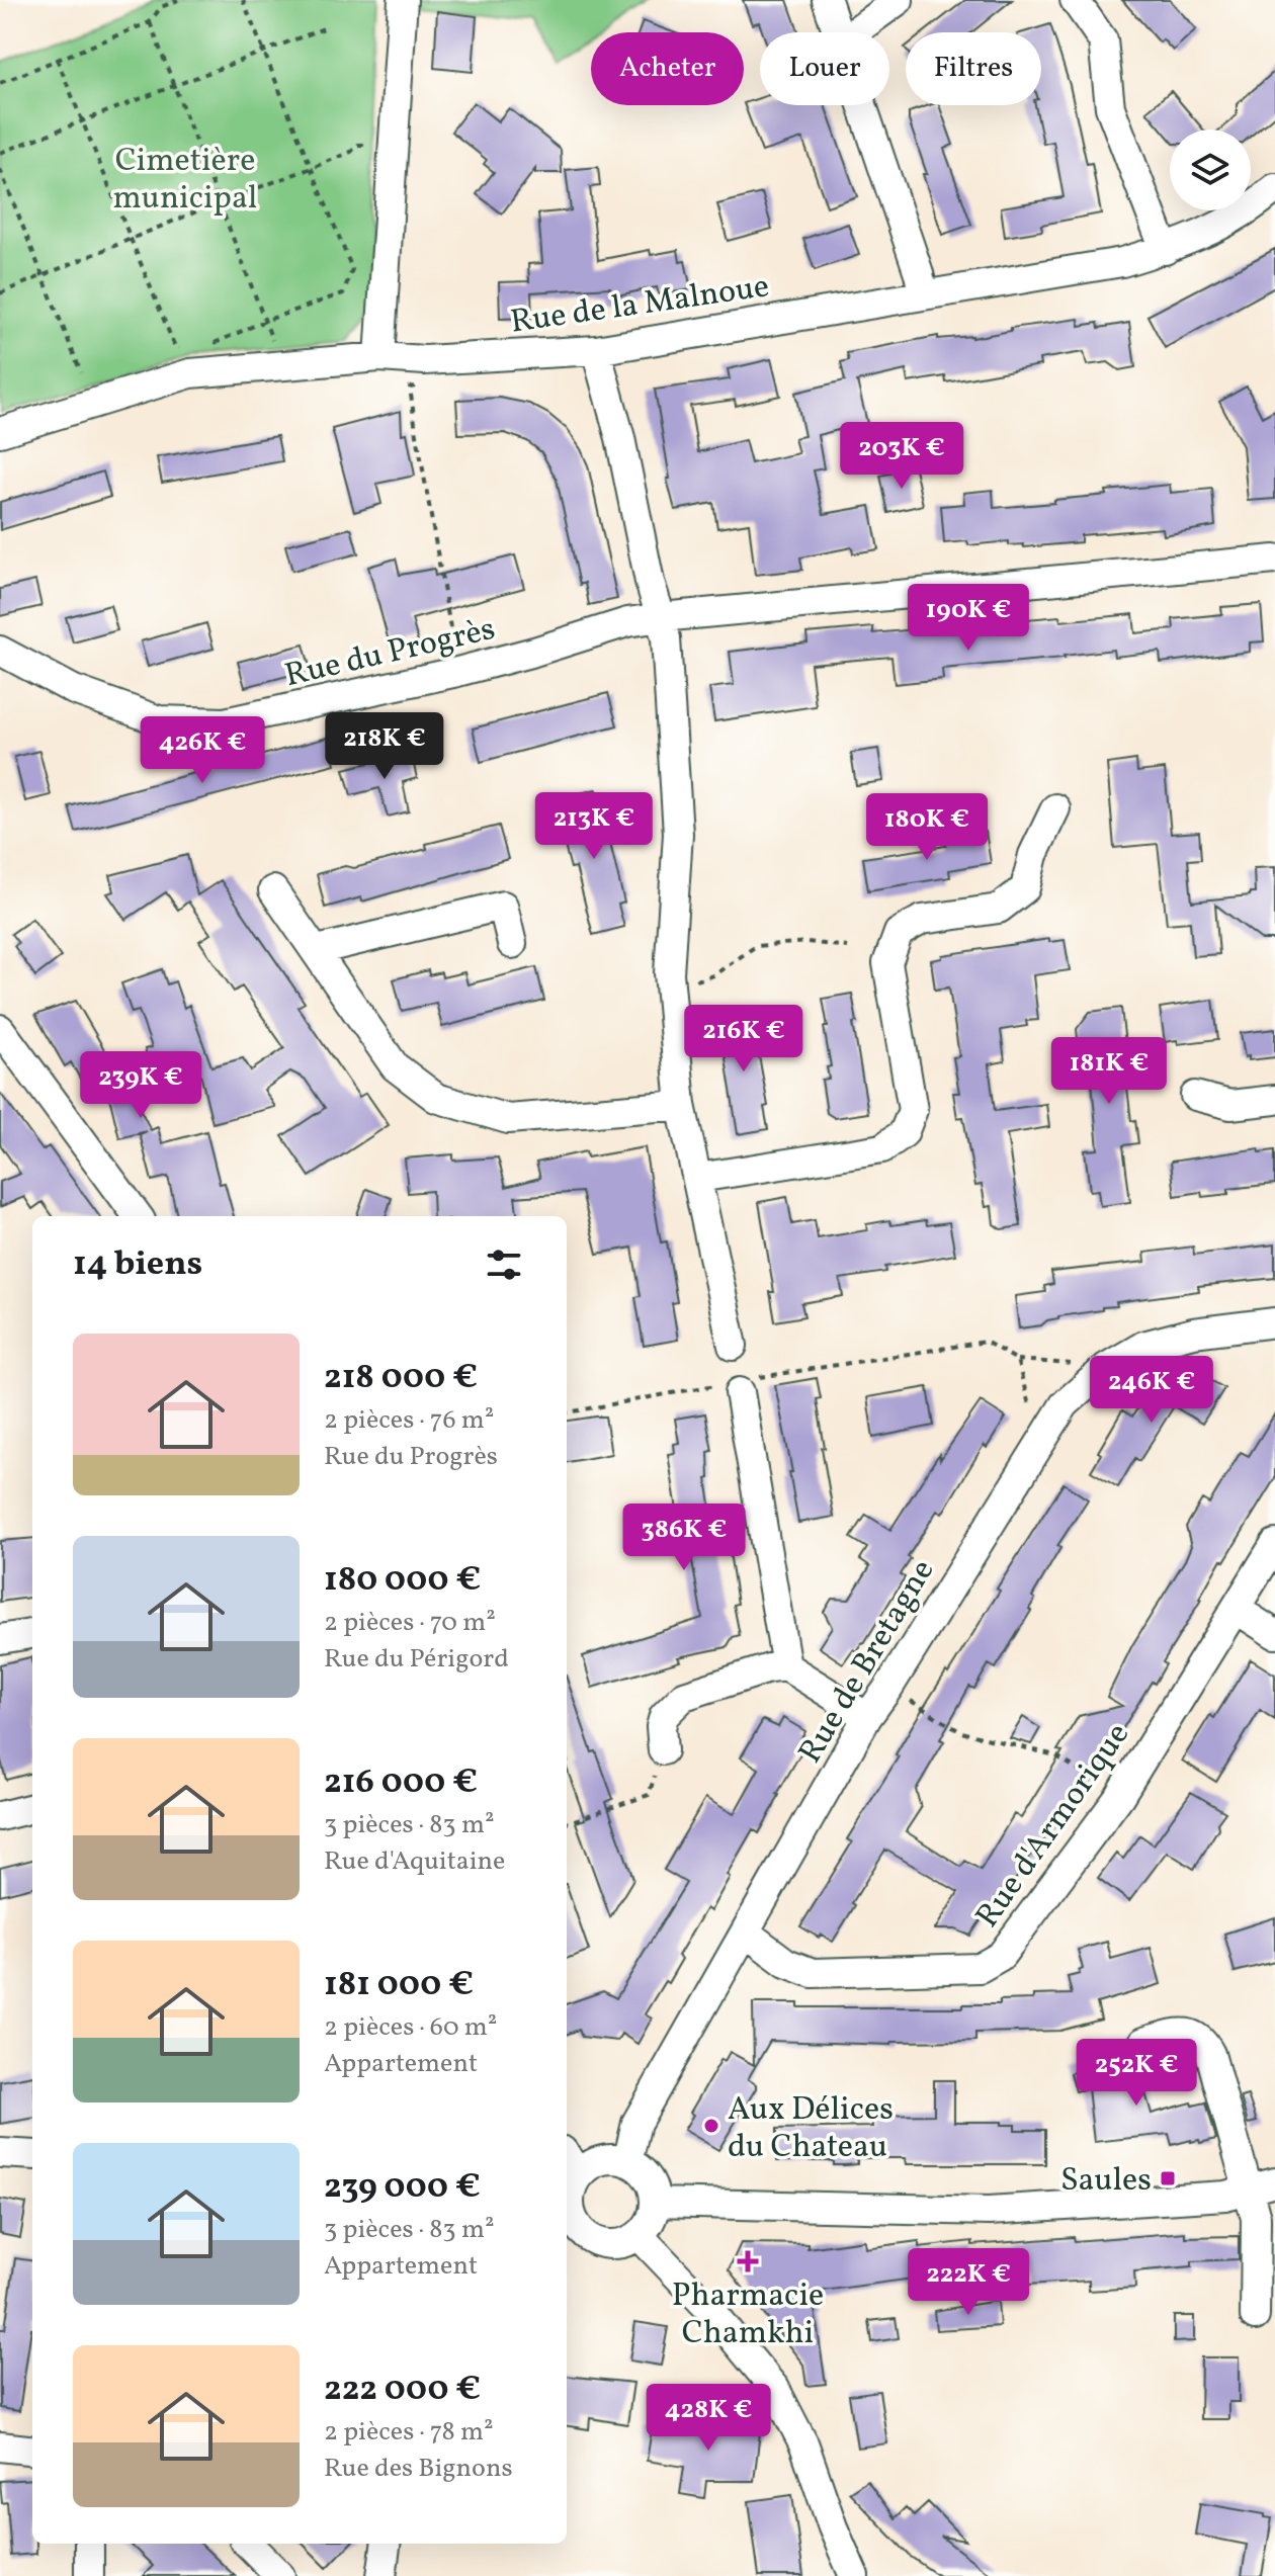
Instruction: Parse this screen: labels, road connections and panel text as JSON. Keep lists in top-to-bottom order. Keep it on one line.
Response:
{"streets":{"street":["Rue de la Malnoue","Rue du Progrès","Rue de Bretagne","Rue d'Armorique"]},"crossings":[["Rue de Bretagne","Rue d'Armorique"]],"parks":["Cimetière municipal"],"places":{"other":["Aux Délices du Chateau"],"transit":["Saules"],"health":["Pharmacie Chamkhi"]},"page":{"chip":["Acheter","Louer","Filtres"],"price":["203K €","190K €","218K €","426K €","213K €","180K €","216K €","181K €","239K €","246K €","386K €","252K €","222K €","428K €"],"heading":"14 biens","list":[{"name":"218 000 €","note":"2 pièces · 76 m² · Rue du Progrès"},{"name":"180 000 €","note":"2 pièces · 70 m² · Rue du Périgord"},{"name":"216 000 €","note":"3 pièces · 83 m² · Rue d'Aquitaine"},{"name":"181 000 €","note":"2 pièces · 60 m² · Appartement"},{"name":"239 000 €","note":"3 pièces · 83 m² · Appartement"},{"name":"222 000 €","note":"2 pièces · 78 m² · Rue des Bignons"}]}}
